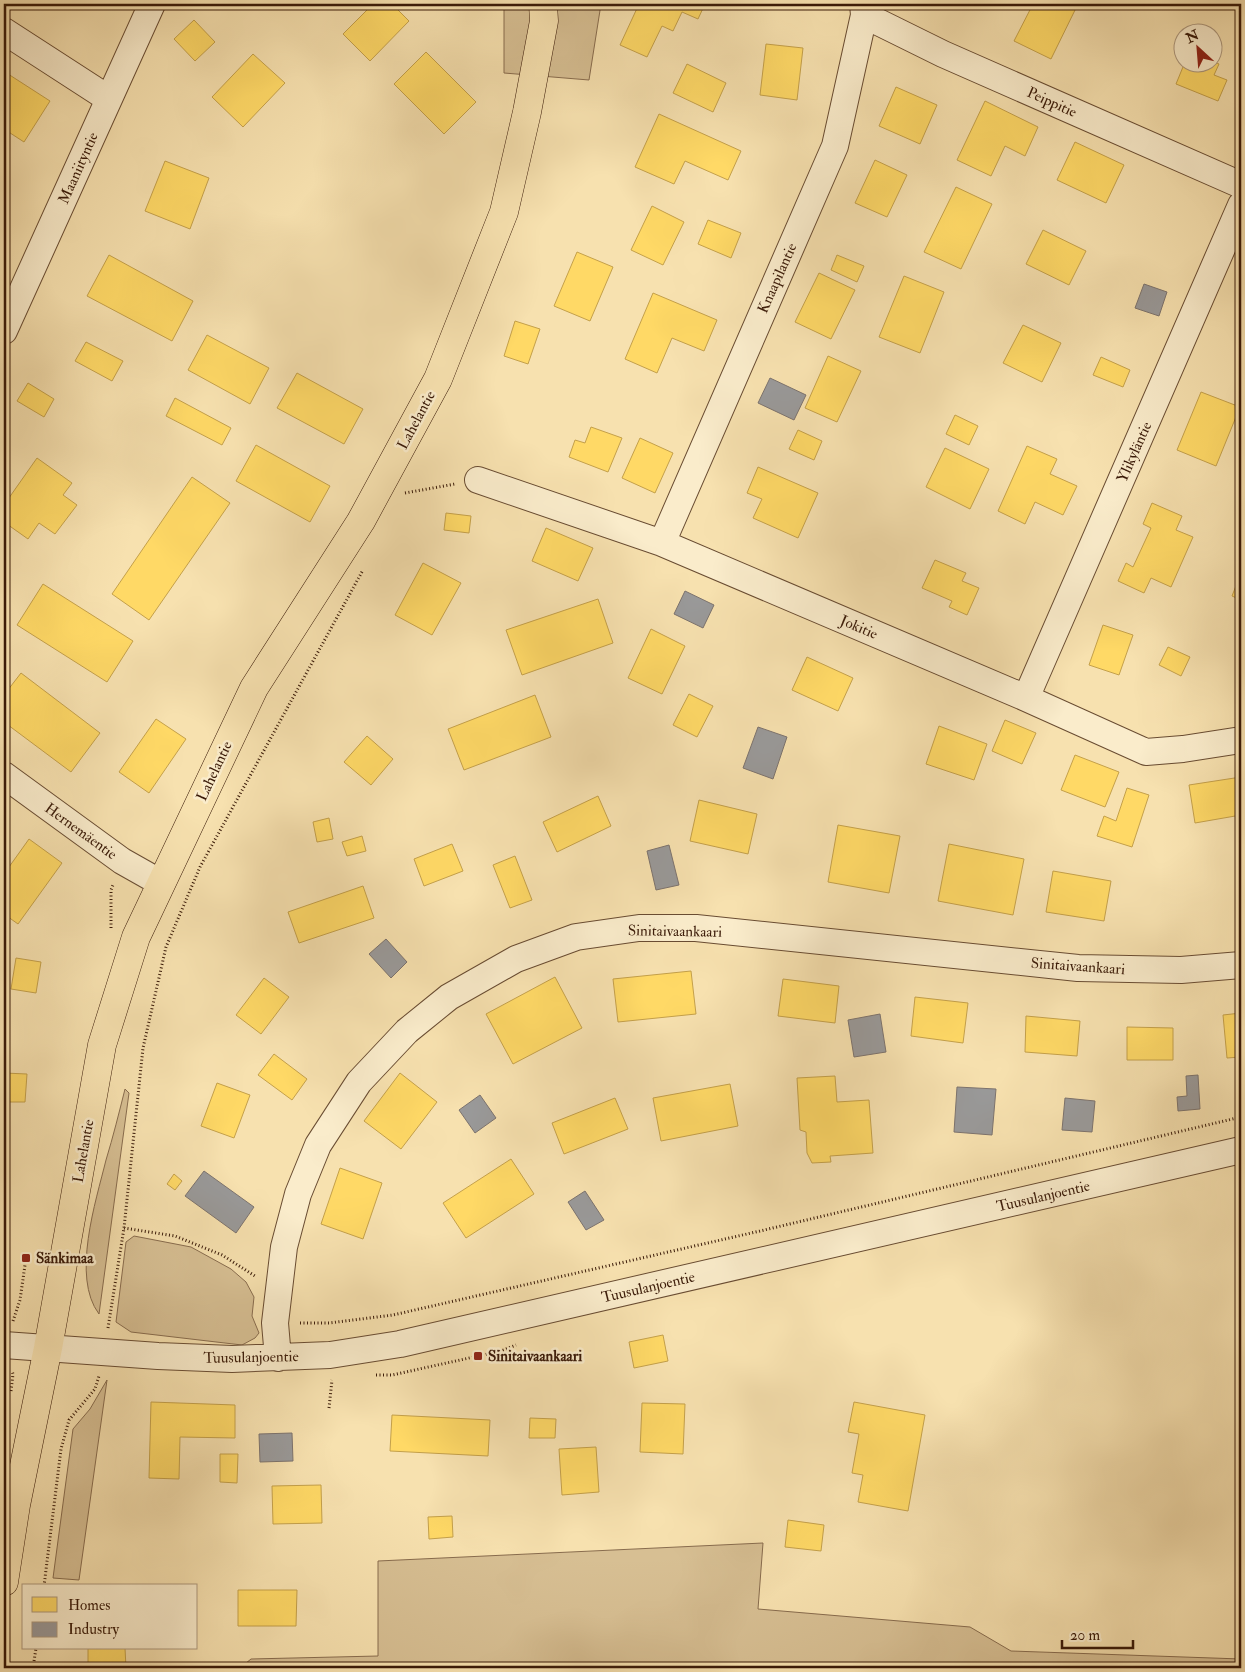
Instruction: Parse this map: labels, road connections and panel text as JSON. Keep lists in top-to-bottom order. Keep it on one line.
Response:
{"streets":{"main road":["Lahelantie"],"street":["Peippitie","Maaniityntie","Knaapilantie","Ylikyläntie","Jokitie","Hernemäentie","Sinitaivaankaari","Tuusulanjoentie"]},"crossings":[["Peippitie","Knaapilantie"],["Knaapilantie","Jokitie"],["Lahelantie","Hernemäentie"],["Lahelantie","Tuusulanjoentie"],["Ylikyläntie","Jokitie"],["Sinitaivaankaari","Tuusulanjoentie"]],"places":{"transit":["Sänkimaa","Sinitaivaankaari"]},"legend":["Homes","Industry"],"scale_bar":"20 m","north":"top left"}
